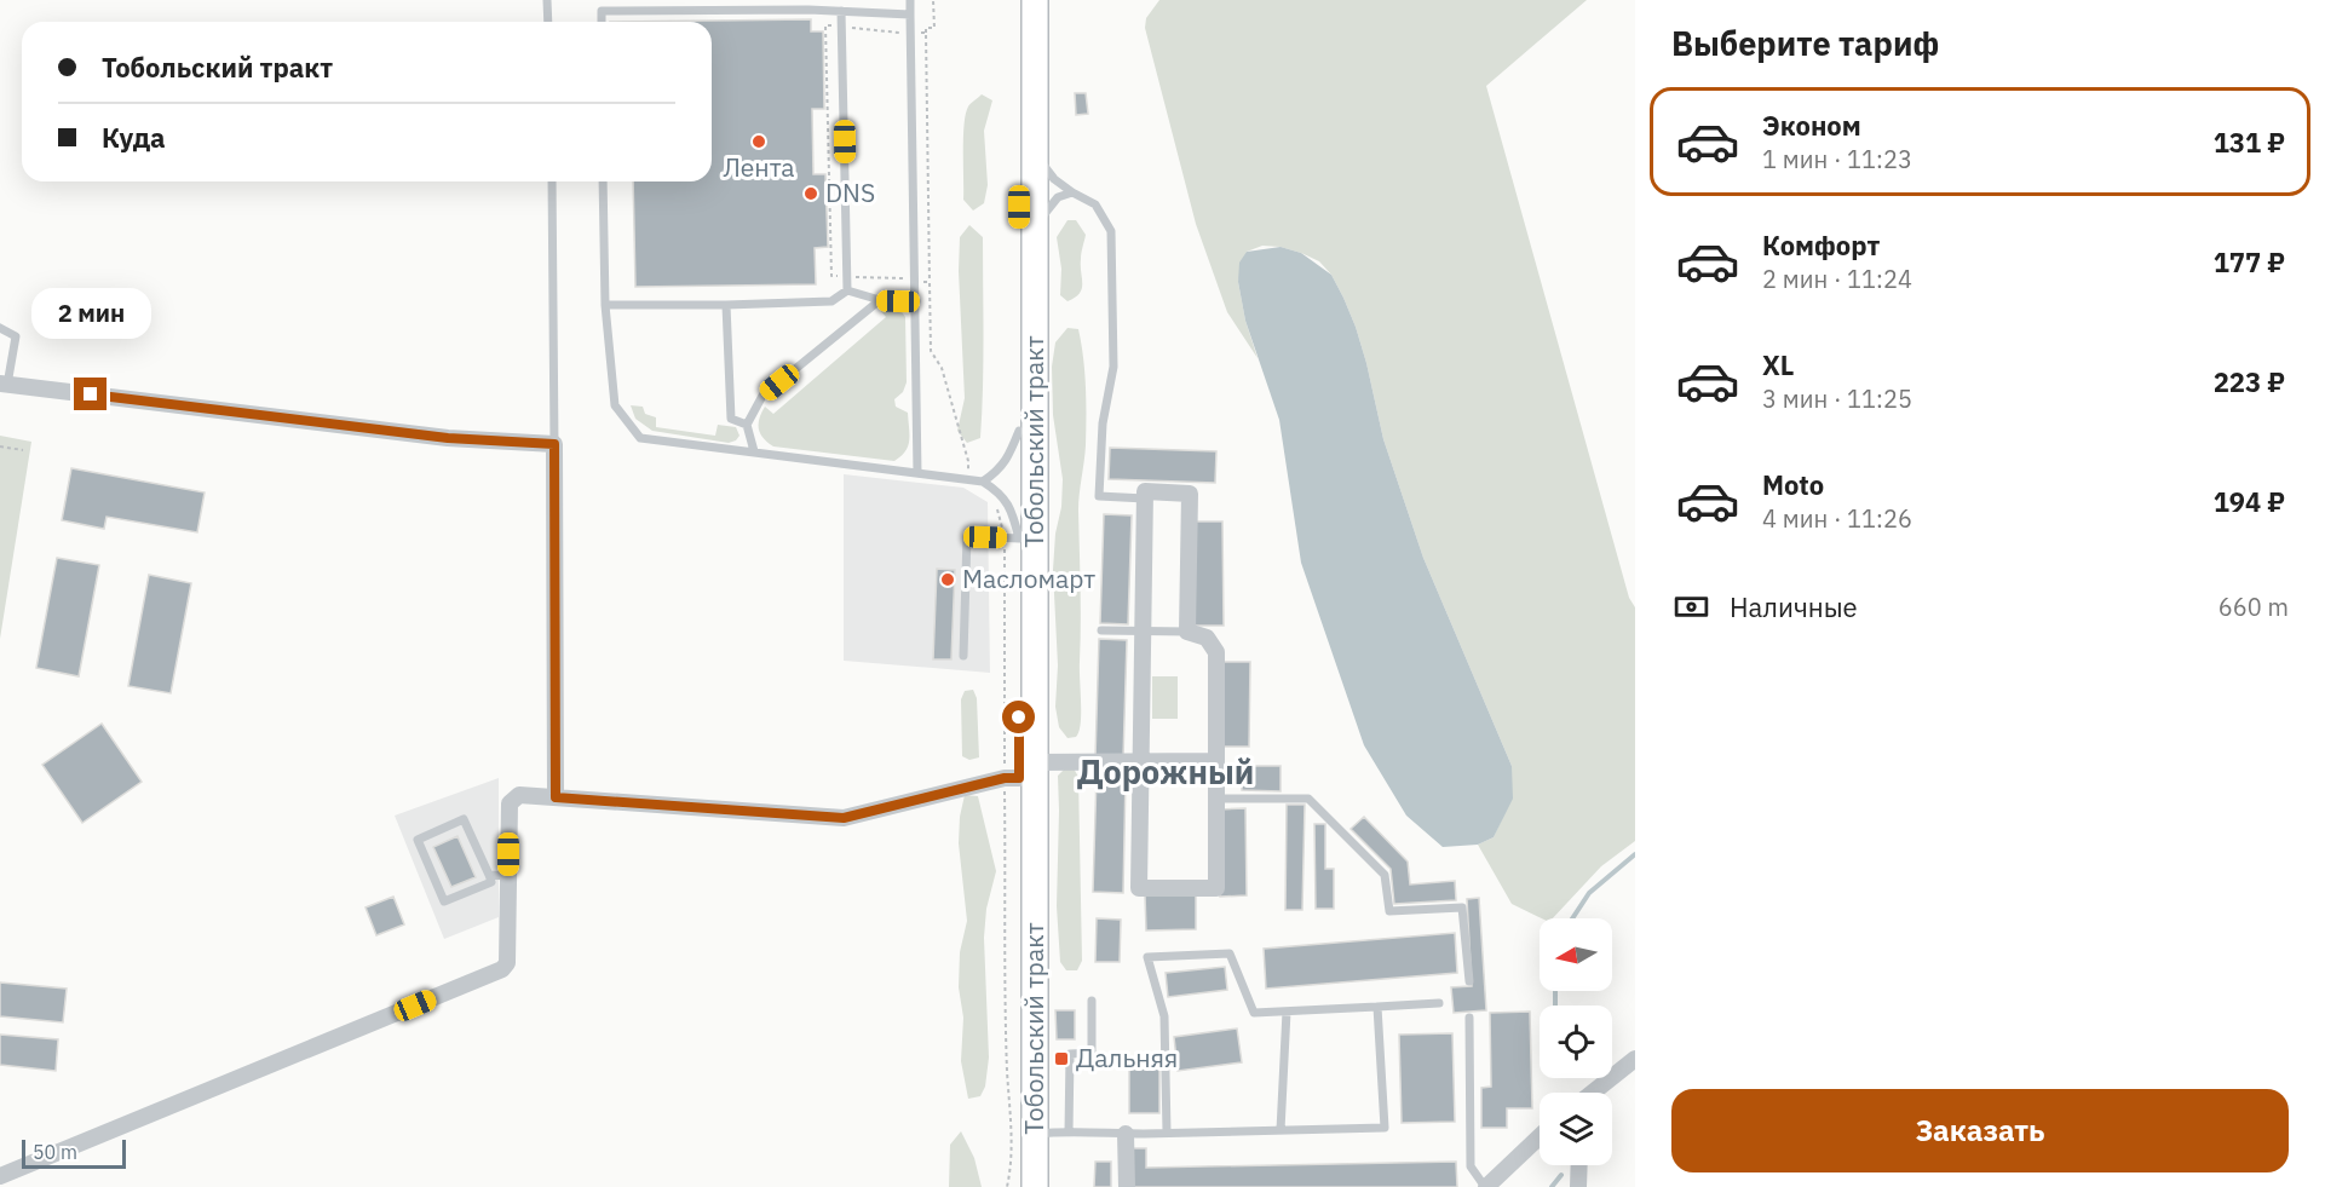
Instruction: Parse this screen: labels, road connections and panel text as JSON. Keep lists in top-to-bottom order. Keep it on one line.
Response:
{"streets":{"main road":["Тобольский тракт"]},"districts":["Дорожный"],"places":{"other":["Лента","DNS","Масломарт"],"transit":["Дальняя"]},"scale_bar":"50 m","north":"left","page":{"heading":"Выберите тариф","banner":["Тобольский тракт","Куда"],"list":[{"name":"Эконом","note":"1 мин · 11:23","value":"131 ₽"},{"name":"Комфорт","note":"2 мин · 11:24","value":"177 ₽"},{"name":"XL","note":"3 мин · 11:25","value":"223 ₽"},{"name":"Moto","note":"4 мин · 11:26","value":"194 ₽"}],"bubble":"2 мин","pay":["Наличные","660 m"],"buttons":"Заказать","scale":"50 m"}}
